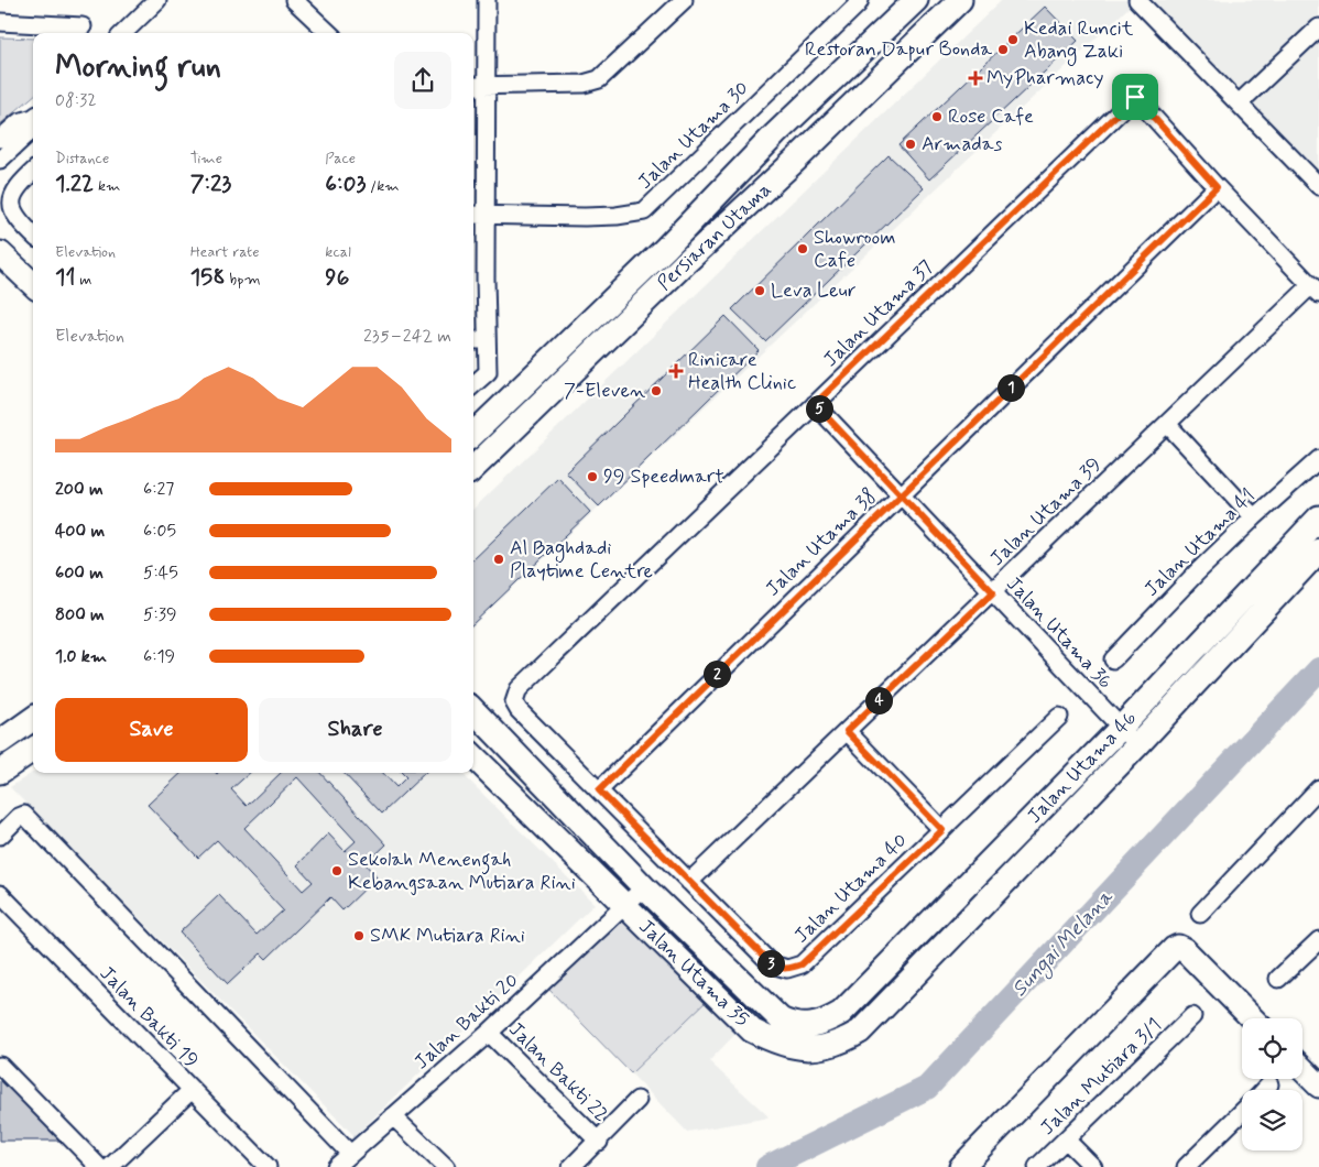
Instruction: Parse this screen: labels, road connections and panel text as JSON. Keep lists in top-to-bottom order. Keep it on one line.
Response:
{"streets":{"street":["Jalan Utama 30","Persiaran Utama","Jalan Utama 37","Jalan Utama 39","Jalan Utama 38","Jalan Utama 41","Jalan Utama 36","Jalan Utama 46","Jalan Utama 40","Jalan Utama 35","Jalan Bakti 19","Jalan Bakti 20","Jalan Bakti 22","Jalan Mutiara 3/1"]},"crossings":[["Jalan Utama 37","Jalan Utama 38"],["Jalan Utama 37","Jalan Utama 36"],["Jalan Utama 39","Jalan Utama 36"],["Jalan Utama 39","Jalan Utama 40"],["Jalan Utama 38","Jalan Utama 36"],["Jalan Utama 36","Jalan Utama 46"],["Jalan Utama 46","Jalan Utama 35"],["Jalan Utama 35","Jalan Bakti 20"],["Jalan Bakti 20","Jalan Bakti 22"]],"water":["Sungai Melana"],"places":{"other":["Kedai Runcit Abang Zaki","Restoran Dapur Bonda","Rose Cafe","Armadas","Showroom Cafe","Leva Leur","7-Eleven","99 Speedmart","Al Baghdadi Playtime Centre","Sekolah Menengah Kebangsaan Mutiara Rini","SMK Mutiara Rini"],"health":["MyPharmacy","Rinicare Health Clinic"]},"page":{"heading":["Morning run","08:32"],"stats":[["Distance","1.22 km"],["Time","7:23"],["Pace","6:03 /km"],["Elevation","11 m"],["Heart rate","158 bpm"],["kcal","96"]],"chart":["Elevation","235–242 m"],"pins":["1","5","2","4","3"],"list":[{"name":"200 m","note":"6:27"},{"name":"400 m","note":"6:05"},{"name":"600 m","note":"5:45"},{"name":"800 m","note":"5:39"},{"name":"1.0 km","note":"6:19"}],"buttons":["Save","Share"]}}
